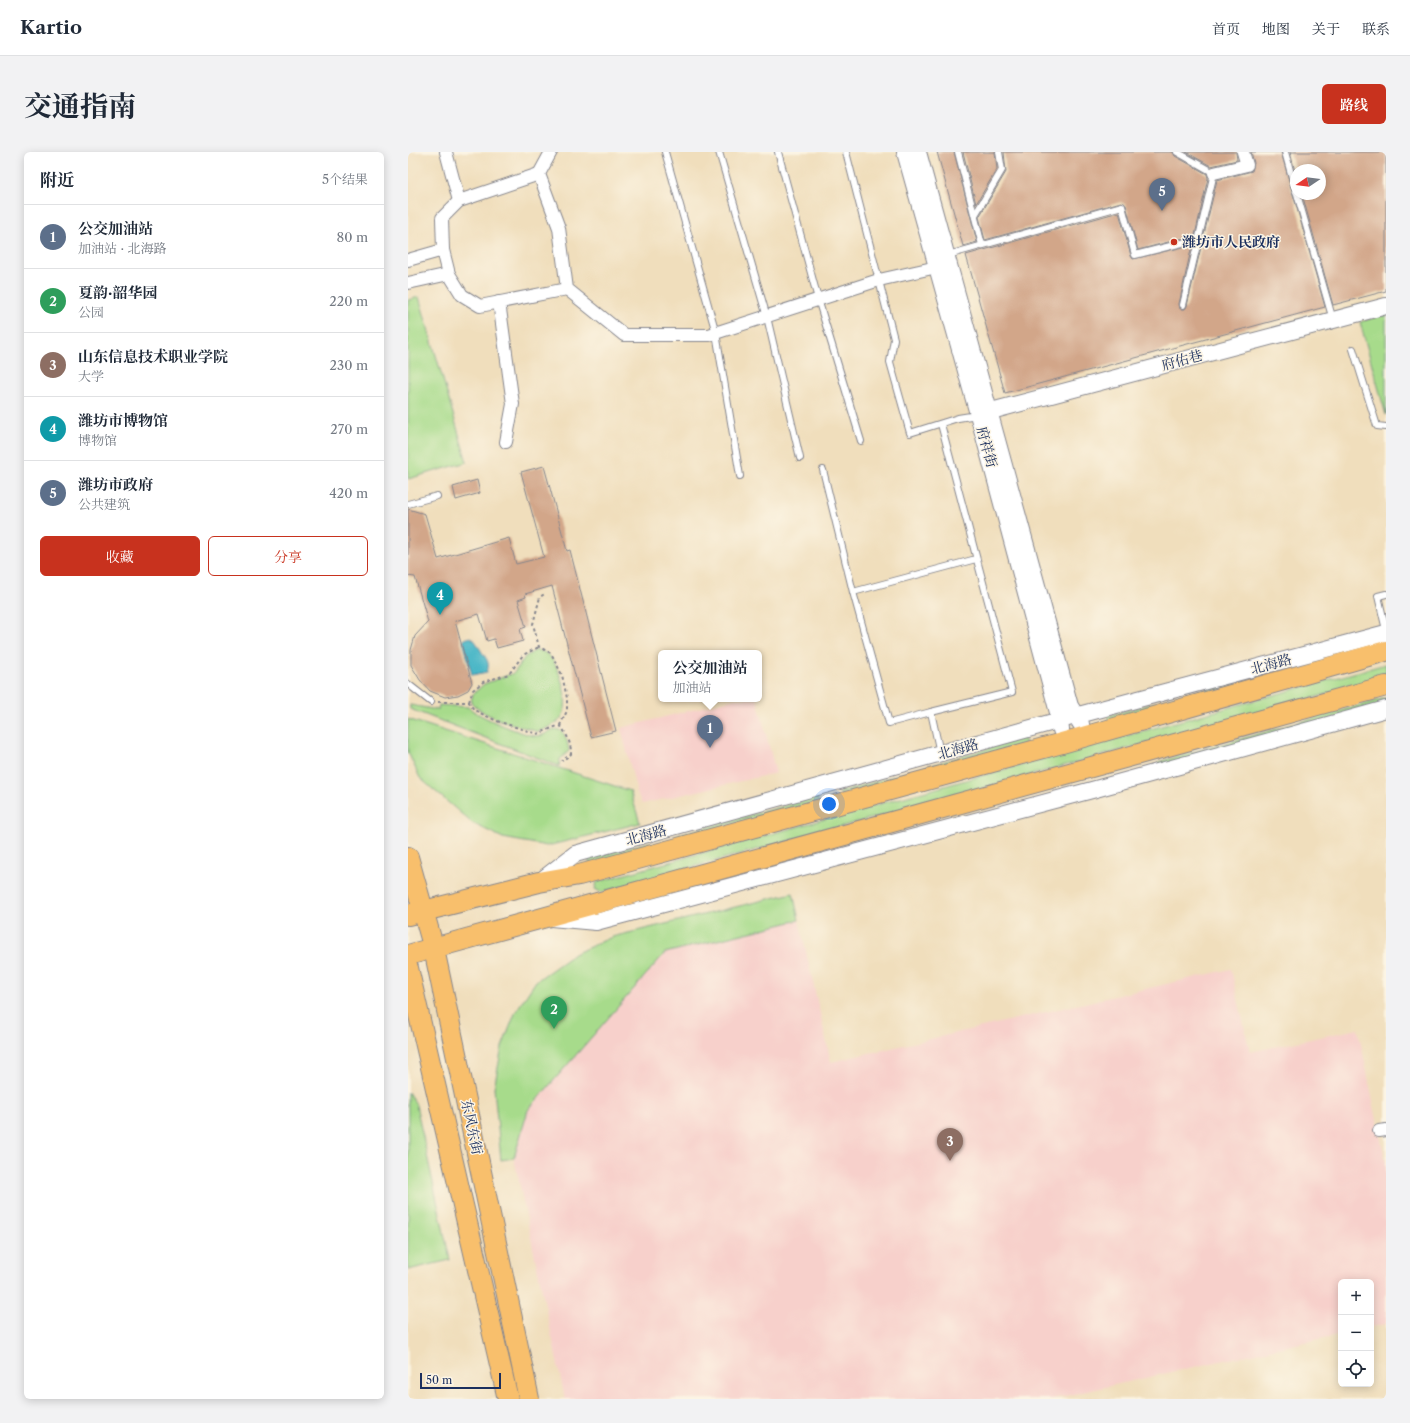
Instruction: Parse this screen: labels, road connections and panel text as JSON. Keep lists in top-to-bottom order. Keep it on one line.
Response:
{"streets":{"main road":["北海路","东风东街"],"street":["府佑巷","府祥街"]},"crossings":[["府佑巷","府祥街"],["府祥街","北海路"],["北海路","东风东街"]],"places":["潍坊市人民政府"],"scale_bar":"50 m","north":"left","page":{"header":"Kartio","nav":["首页","地图","关于","联系"],"title":"交通指南","buttons":["路线",["收藏","分享"]],"heading":["附近","5个结果"],"pins":["5","4","1","2","3"],"list":[{"mark":"1","name":"公交加油站","note":"加油站 · 北海路","value":"80 m"},{"mark":"2","name":"夏韵·韶华园","note":"公园","value":"220 m"},{"mark":"3","name":"山东信息技术职业学院","note":"大学","value":"230 m"},{"mark":"4","name":"潍坊市博物馆","note":"博物馆","value":"270 m"},{"mark":"5","name":"潍坊市政府","note":"公共建筑","value":"420 m"}],"popup":["公交加油站","加油站"],"map_buttons":["+","−"],"scale":"50 m"}}
